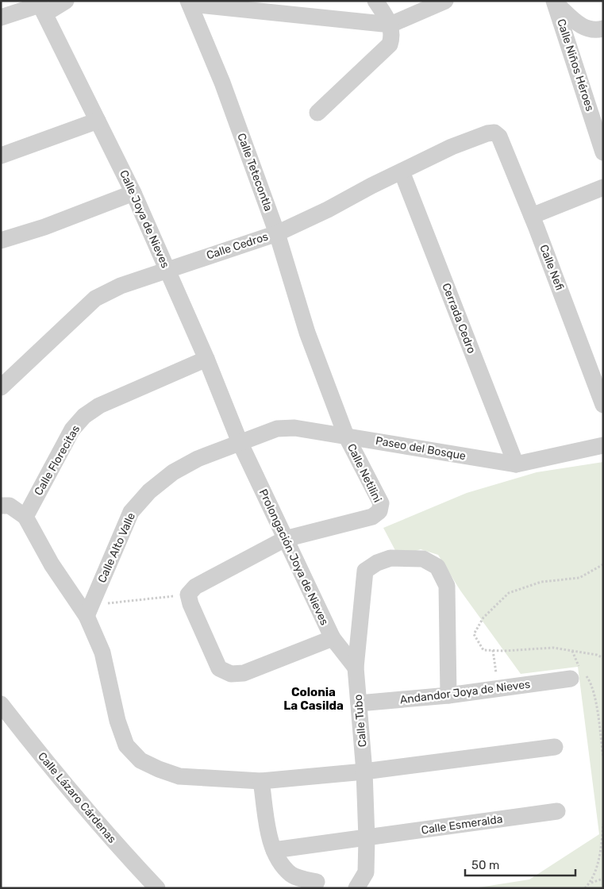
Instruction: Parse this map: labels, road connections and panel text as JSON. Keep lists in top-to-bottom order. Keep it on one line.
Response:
{"streets":{"street":["Calle Niños Héroes","Calle Tetecontla","Calle Joya de Nieves","Calle Cedros","Calle Nefi","Cerrada Cedro","Paseo del Bosque","Calle Florecitas","Calle Netilini","Calle Alto Valle","Prolongación Joya de Nieves","Andandor Joya de Nieves","Calle Tubo","Calle Lázaro Cárdenas","Calle Esmeralda"]},"crossings":[["Calle Tetecontla","Calle Cedros"],["Calle Tetecontla","Paseo del Bosque"],["Calle Tetecontla","Calle Netilini"],["Calle Joya de Nieves","Calle Cedros"],["Calle Joya de Nieves","Paseo del Bosque"],["Calle Joya de Nieves","Calle Florecitas"],["Calle Joya de Nieves","Calle Alto Valle"],["Calle Joya de Nieves","Prolongación Joya de Nieves"],["Calle Cedros","Calle Nefi"],["Calle Cedros","Cerrada Cedro"],["Cerrada Cedro","Paseo del Bosque"],["Paseo del Bosque","Calle Netilini"],["Paseo del Bosque","Calle Alto Valle"],["Paseo del Bosque","Prolongación Joya de Nieves"],["Calle Netilini","Prolongación Joya de Nieves"],["Calle Alto Valle","Prolongación Joya de Nieves"],["Prolongación Joya de Nieves","Calle Tubo"],["Andandor Joya de Nieves","Calle Tubo"],["Calle Tubo","Calle Esmeralda"]],"districts":["Colonia La Casilda"],"scale_bar":"50 m"}
